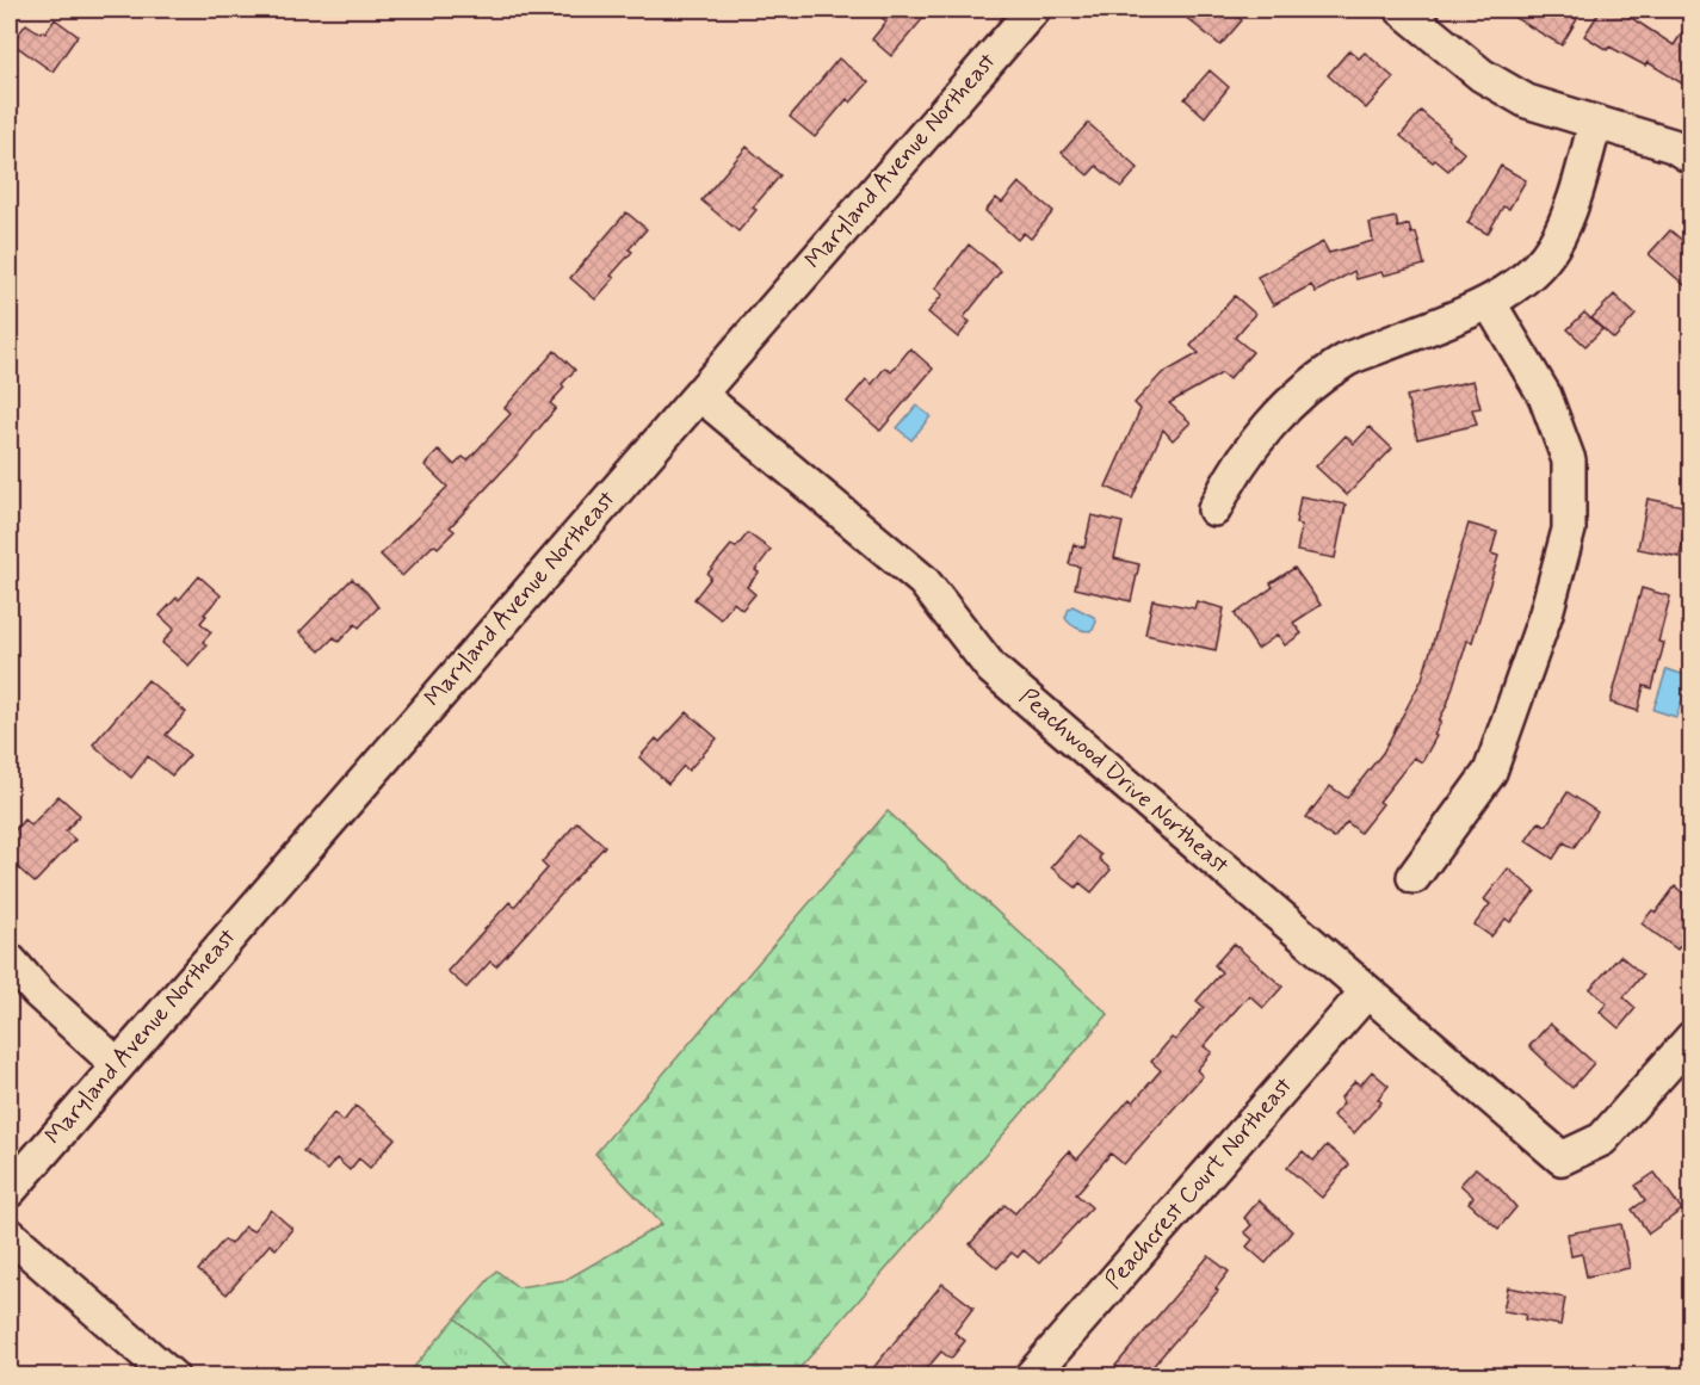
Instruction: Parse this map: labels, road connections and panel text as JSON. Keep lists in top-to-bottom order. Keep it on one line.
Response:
{"streets":{"street":["Maryland Avenue Northeast","Peachwood Drive Northeast","Peachcrest Court Northeast"]},"crossings":[["Maryland Avenue Northeast","Peachwood Drive Northeast"],["Peachwood Drive Northeast","Peachcrest Court Northeast"]]}
